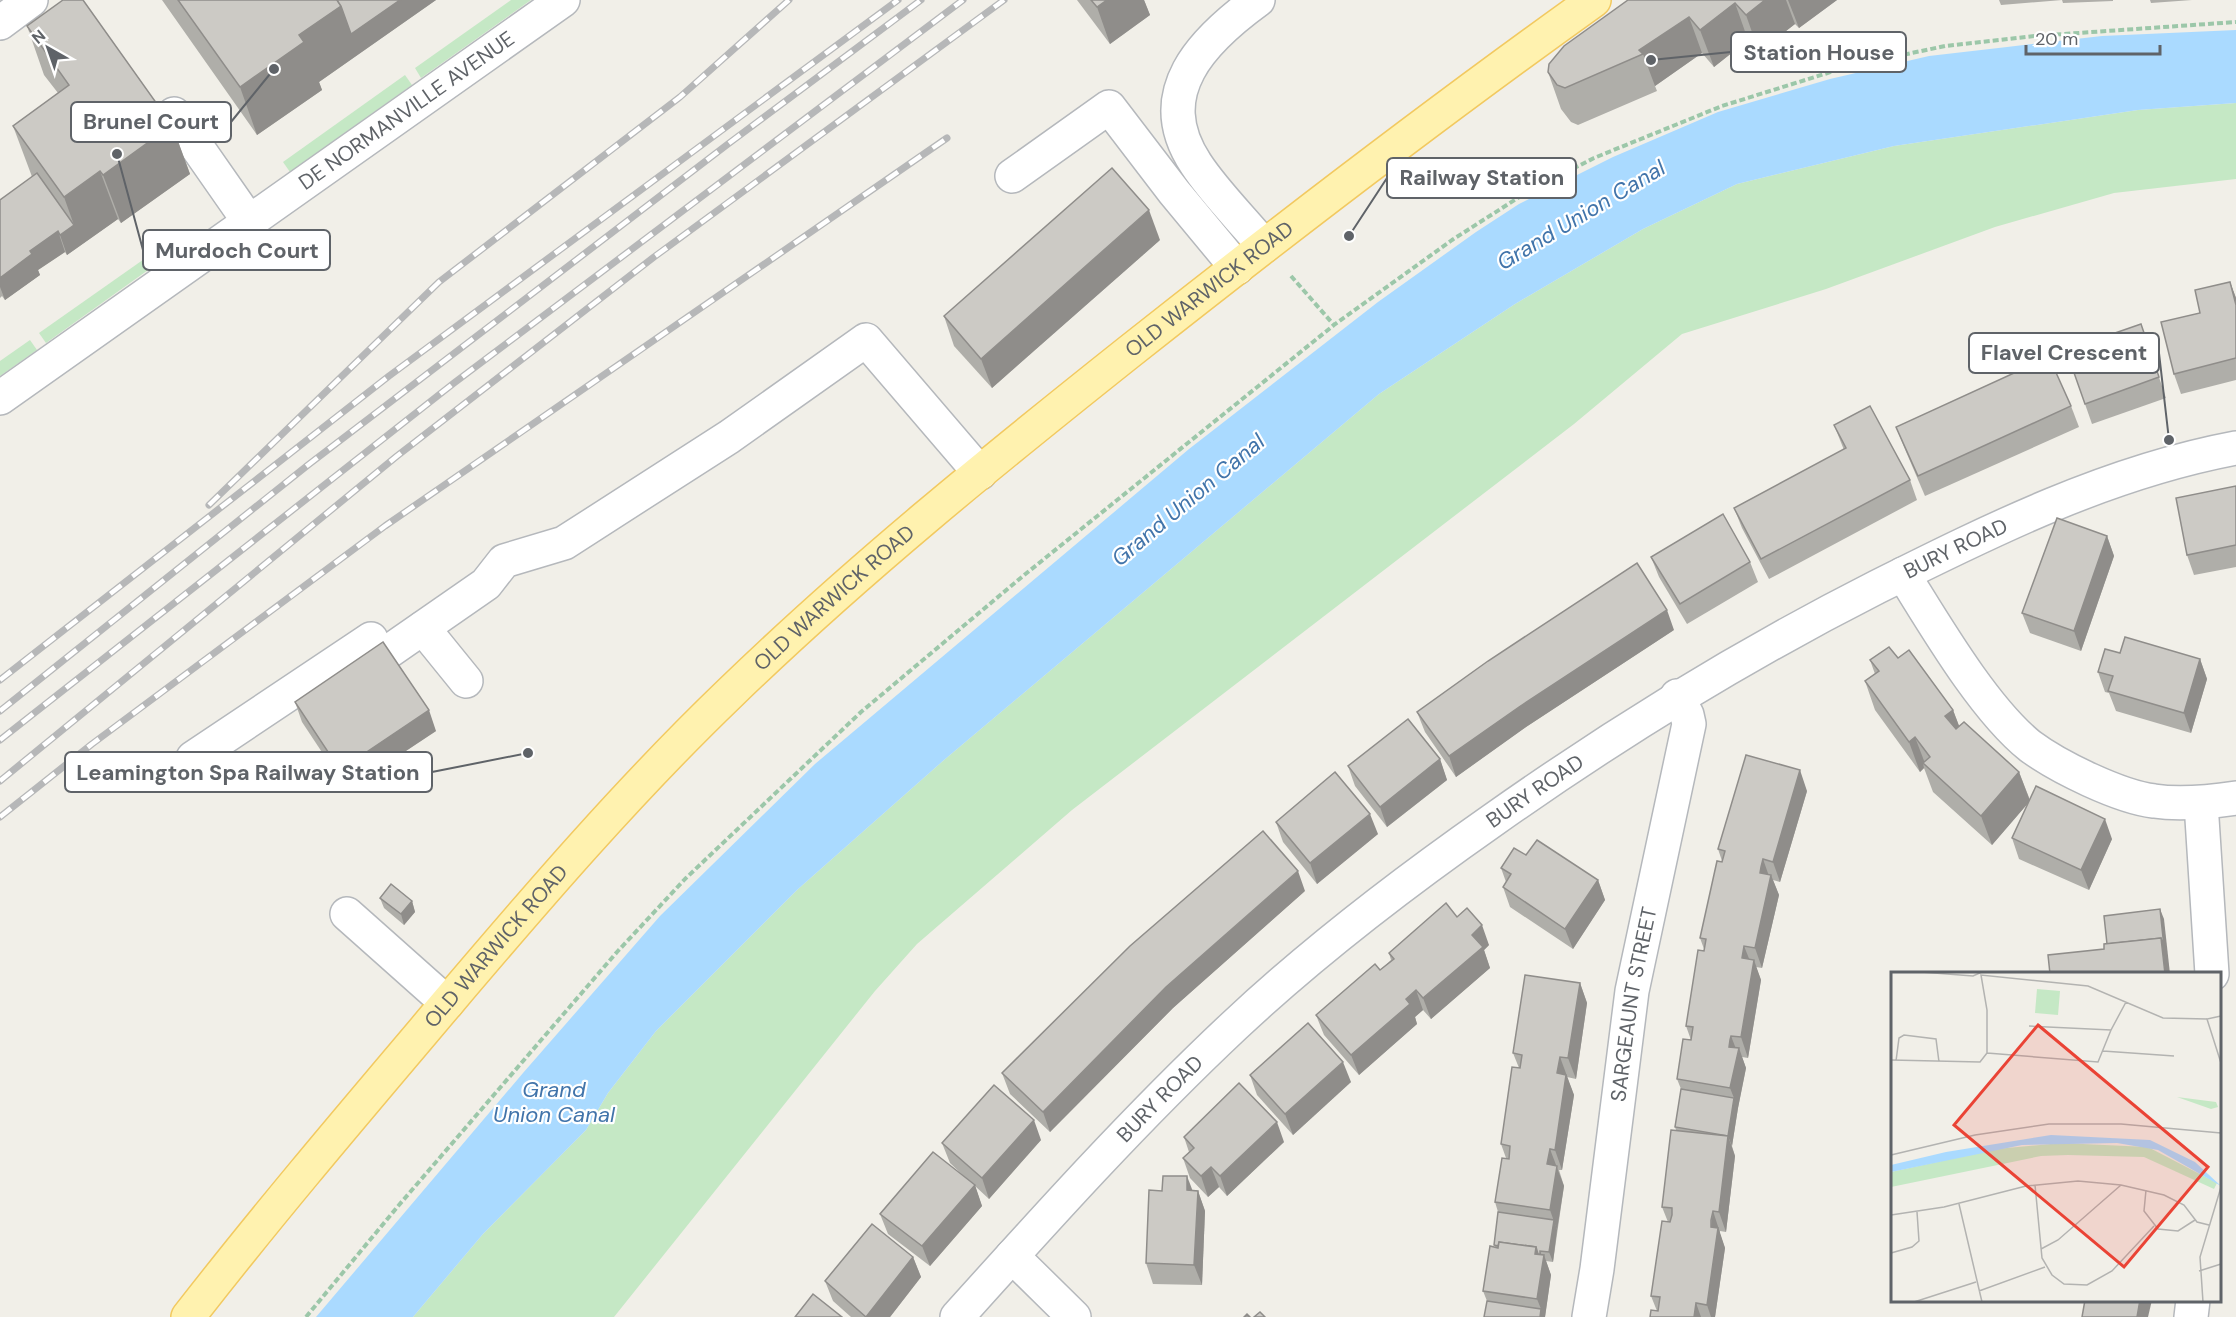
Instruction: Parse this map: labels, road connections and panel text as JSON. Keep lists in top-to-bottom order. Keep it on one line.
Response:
{"streets":{"main road":["OLD WARWICK ROAD"],"street":["DE NORMANVILLE AVENUE","BURY ROAD","SARGEAUNT STREET"]},"crossings":[["BURY ROAD","SARGEAUNT STREET"]],"water":["Grand Union Canal"],"places":["Station House","Brunel Court","Murdoch Court","Railway Station","Flavel Crescent","Leamington Spa Railway Station"],"scale_bar":"20 m","north":"top left"}
